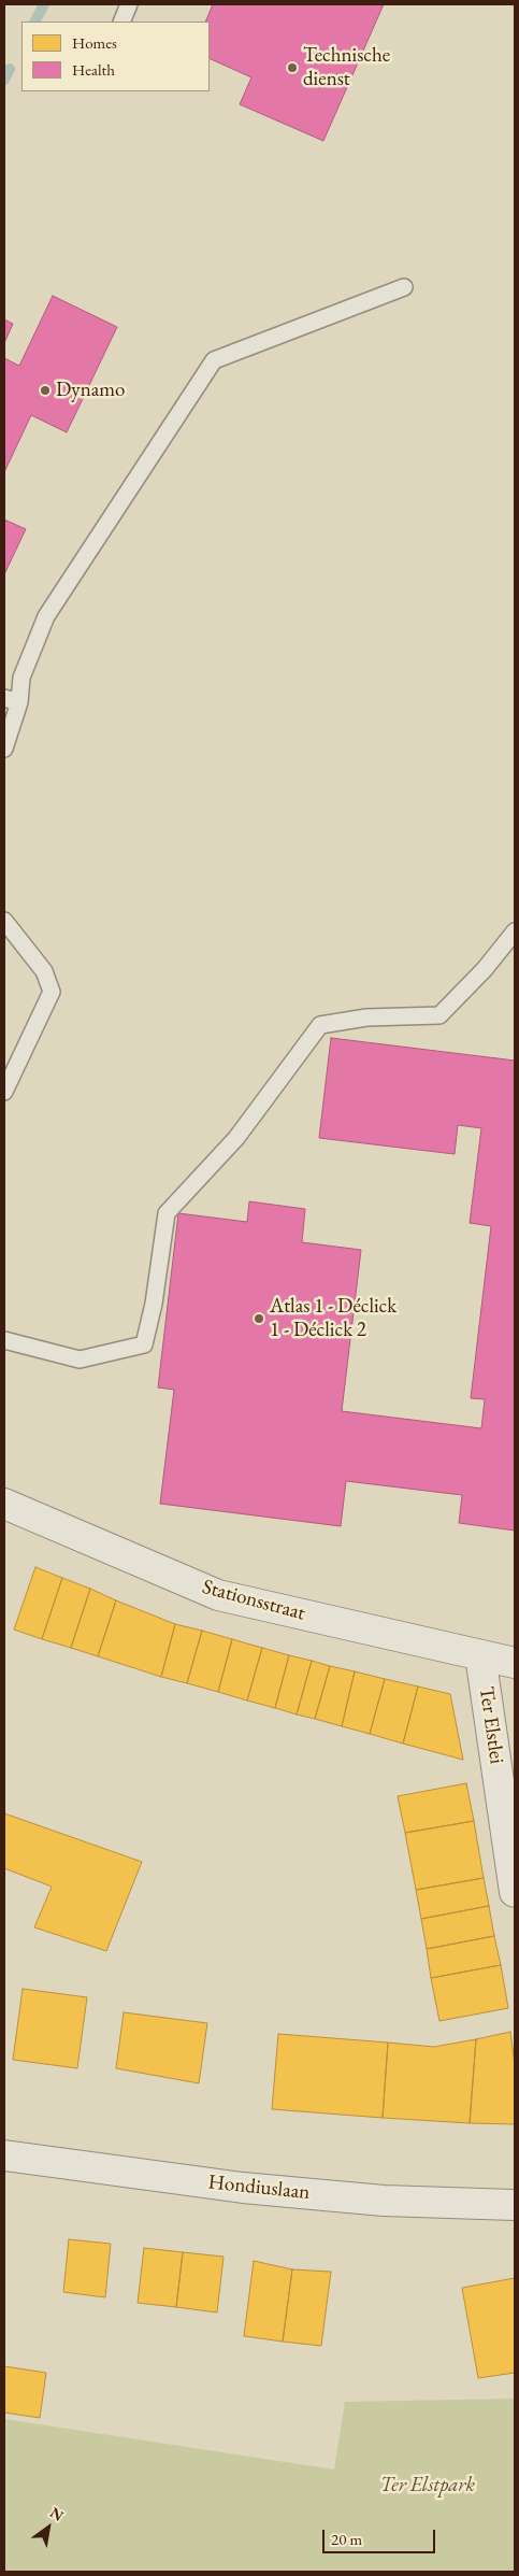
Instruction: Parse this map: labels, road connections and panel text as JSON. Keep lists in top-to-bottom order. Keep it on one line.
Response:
{"streets":{"street":["Stationsstraat","Ter Elstlei","Hondiuslaan"]},"crossings":[["Stationsstraat","Ter Elstlei"]],"parks":["Ter Elstpark"],"places":["Technische dienst","Dynamo","Atlas 1 - Déclick 1 - Déclick 2"],"legend":["Homes","Health"],"scale_bar":"20 m","north":"top right"}
